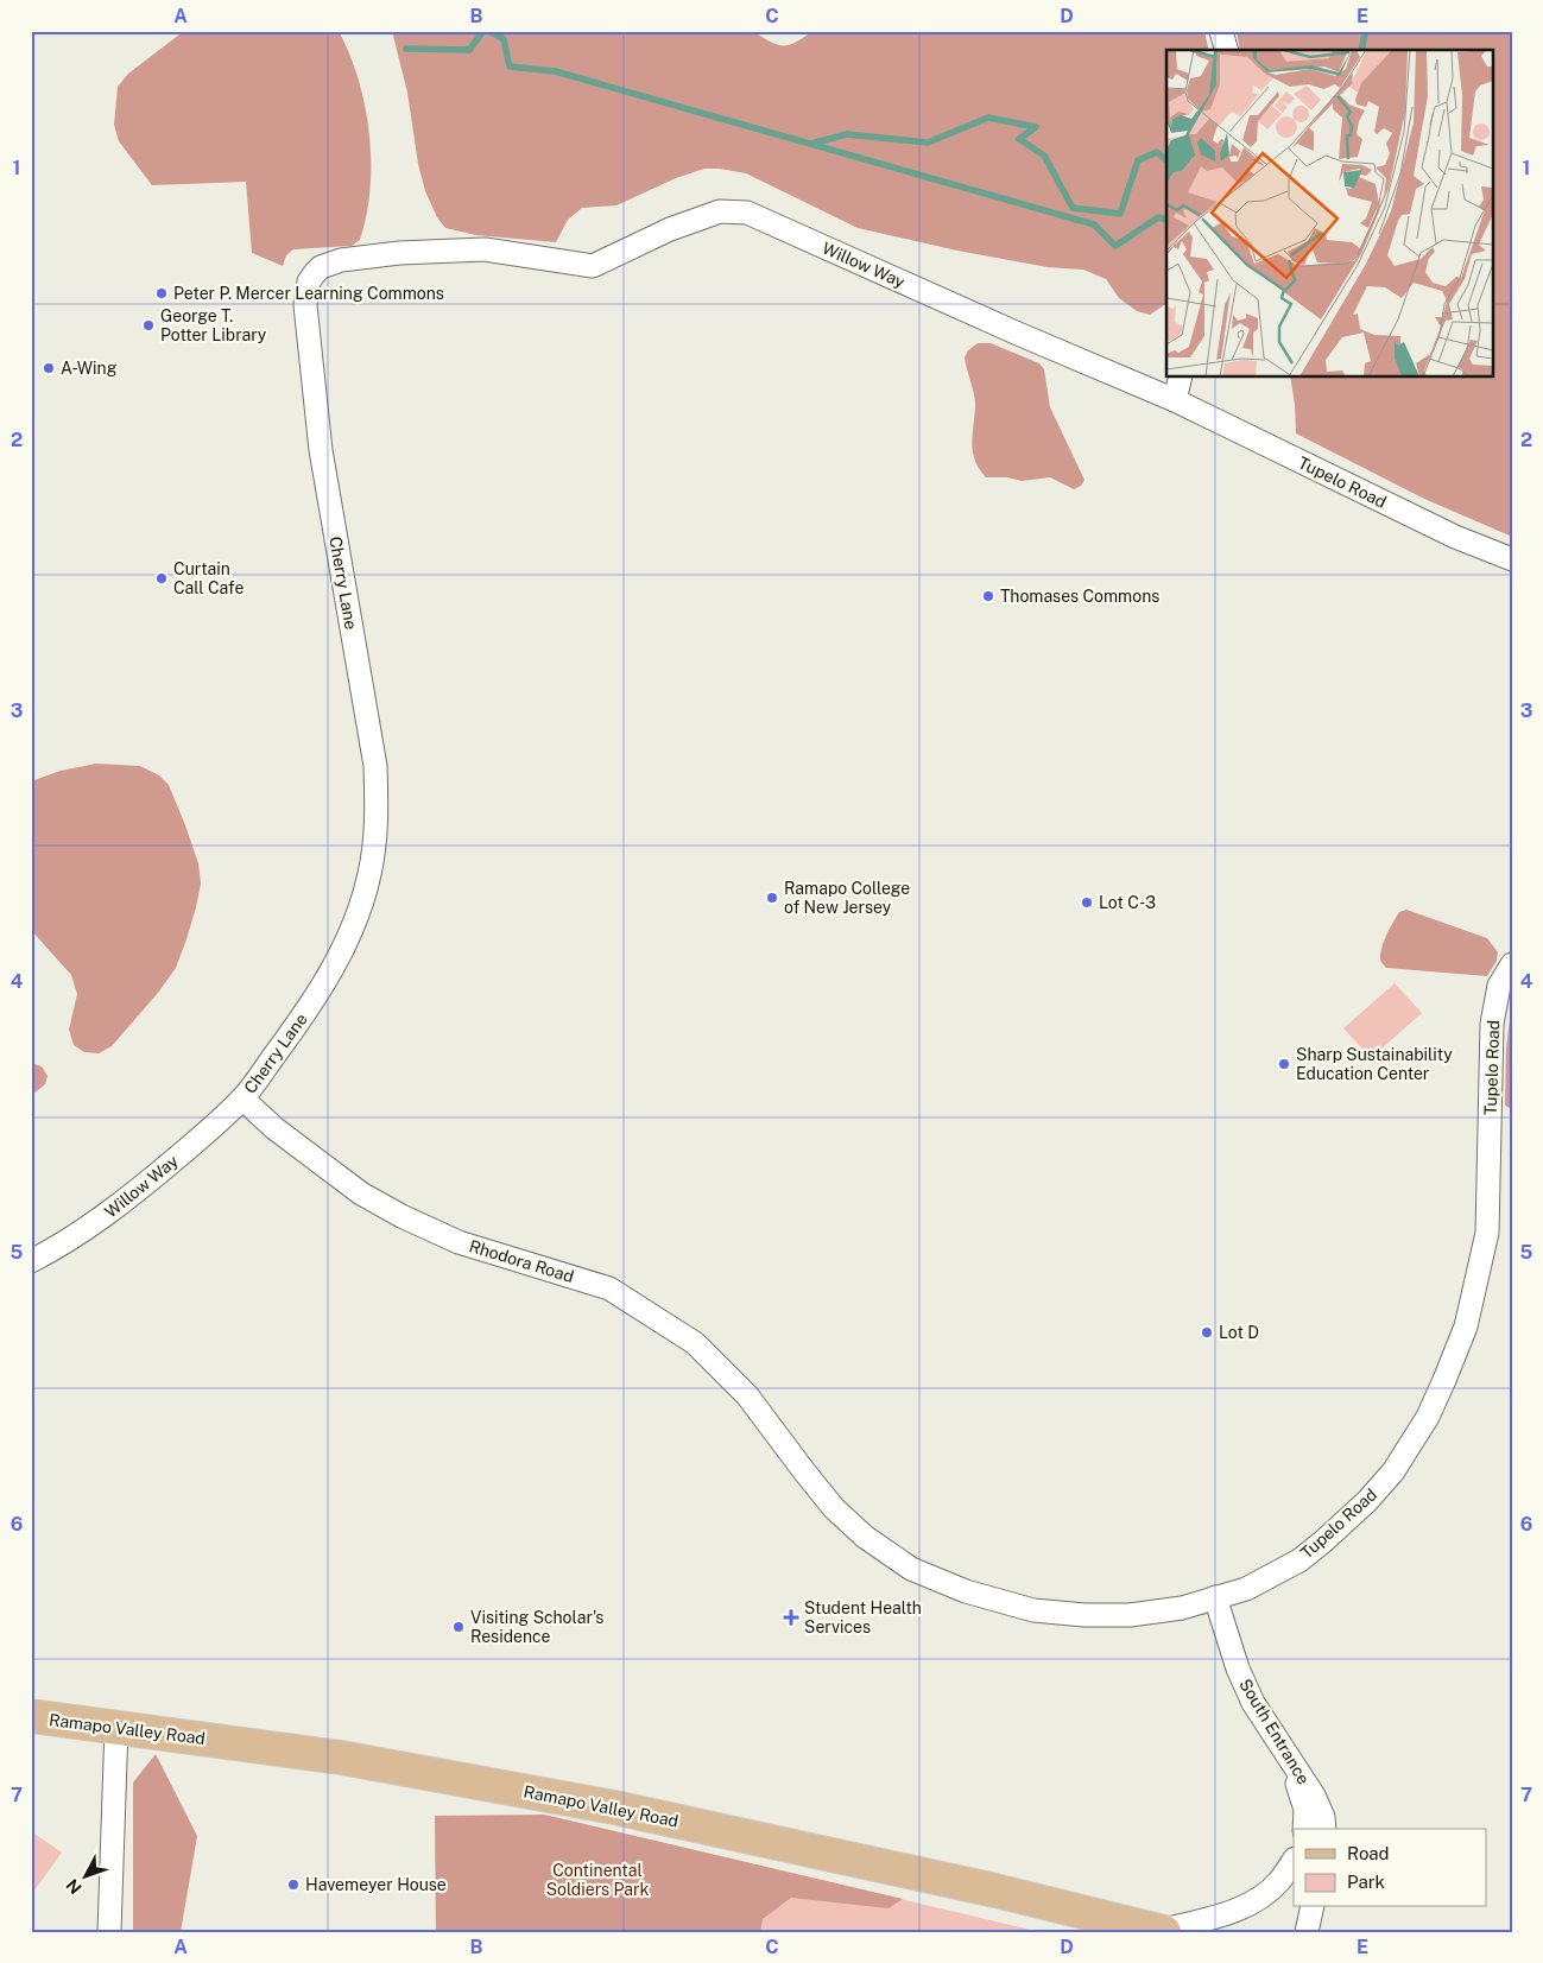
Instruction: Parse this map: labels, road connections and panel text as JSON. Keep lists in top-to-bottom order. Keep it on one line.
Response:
{"streets":{"main road":["Ramapo Valley Road"],"street":["Willow Way","Tupelo Road","Cherry Lane","Rhodora Road","South Entrance"]},"crossings":[["Willow Way","Tupelo Road"],["Willow Way","Cherry Lane"],["Willow Way","Rhodora Road"],["Tupelo Road","Rhodora Road"],["Tupelo Road","South Entrance"],["Cherry Lane","Rhodora Road"]],"parks":["Continental Soldiers Park"],"places":{"other":["Peter P. Mercer Learning Commons","George T. Potter Library","A-Wing","Curtain Call Cafe","Thomases Commons","Ramapo College of New Jersey","Lot C-3","Sharp Sustainability Education Center","Lot D","Visiting Scholar's Residence","Havemeyer House"],"health":["Student Health Services"]},"legend":["Road","Park"],"north":"bottom left","grid":{"columns":["A","B","C","D","E"],"rows":["1","2","3","4","5","6","7"]}}
